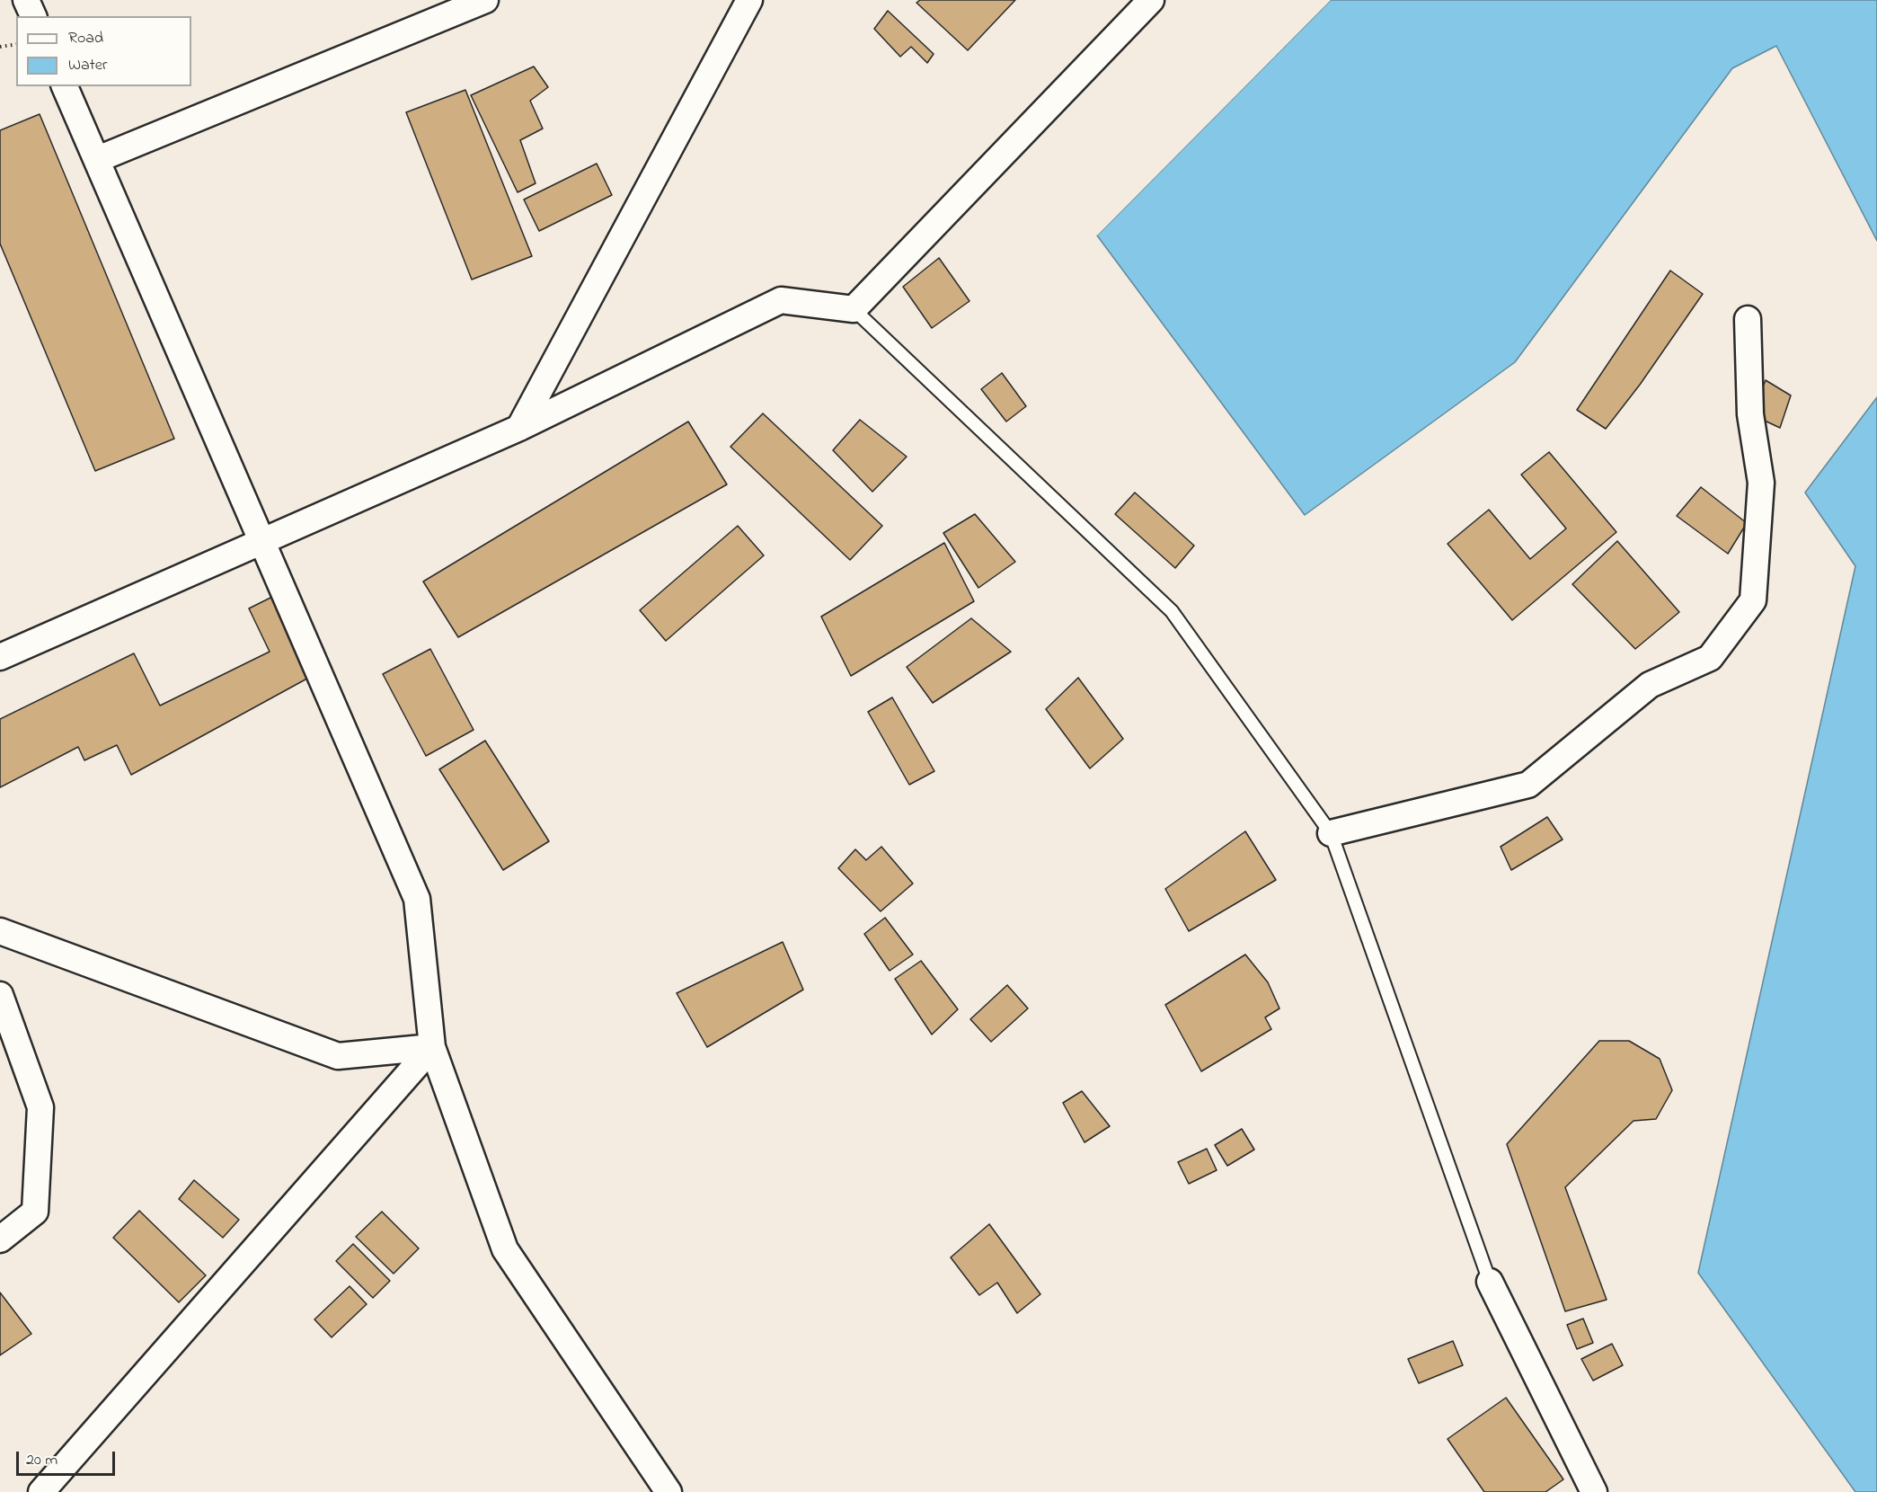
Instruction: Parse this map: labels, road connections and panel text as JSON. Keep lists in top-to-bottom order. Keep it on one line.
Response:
{"legend":["Road","Water"],"scale_bar":"20 m"}
